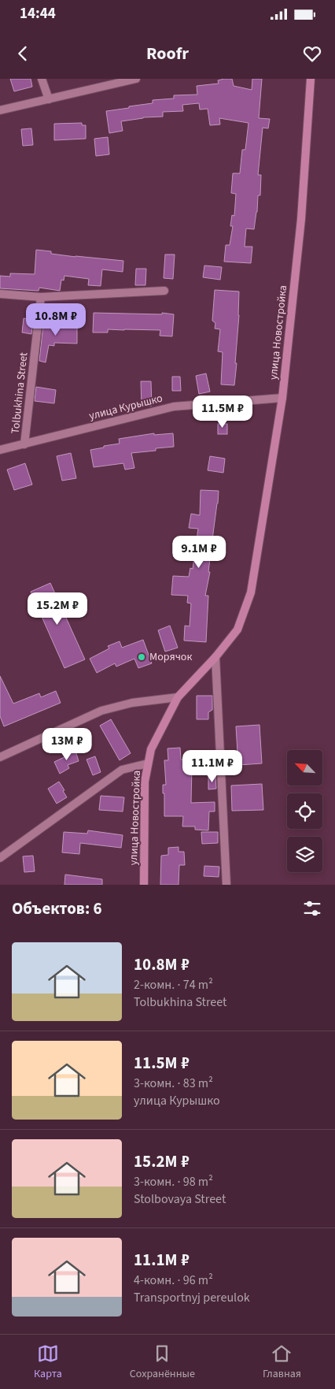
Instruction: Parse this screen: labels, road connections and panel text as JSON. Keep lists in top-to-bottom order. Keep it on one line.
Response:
{"streets":{"main road":["улица Новостройка"],"street":["Tolbukhina Street","улица Курышко"]},"crossings":[["улица Новостройка","улица Курышко"],["Tolbukhina Street","улица Курышко"]],"places":["Морячок"],"north":"top left","page":{"status":"14:44","header":"Roofr","price":["10.8M ₽","11.5M ₽","9.1M ₽","15.2M ₽","13M ₽","11.1M ₽"],"heading":"Объектов: 6","list":[{"name":"10.8M ₽","note":"2-комн. · 74 m² · Tolbukhina Street"},{"name":"11.5M ₽","note":"3-комн. · 83 m² · улица Курышко"},{"name":"15.2M ₽","note":"3-комн. · 98 m² · Stolbovaya Street"},{"name":"11.1M ₽","note":"4-комн. · 96 m² · Transportnyj pereulok"}],"tabs":["Карта","Сохранённые","Главная"]}}
